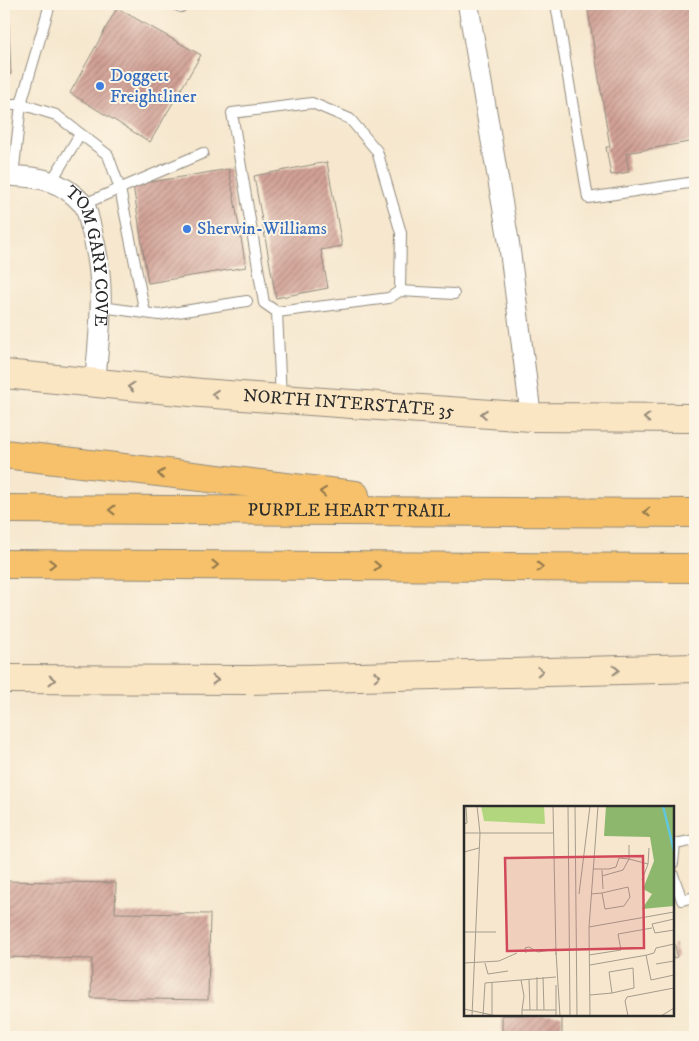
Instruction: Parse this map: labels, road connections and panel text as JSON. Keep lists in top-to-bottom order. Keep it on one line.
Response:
{"streets":{"highway":["PURPLE HEART TRAIL"],"main road":["NORTH INTERSTATE 35"],"street":["TOM GARY COVE"]},"crossings":[["TOM GARY COVE","NORTH INTERSTATE 35"]],"one_way":["NORTH INTERSTATE 35"],"places":["Doggett Freightliner","Sherwin-Williams"]}
